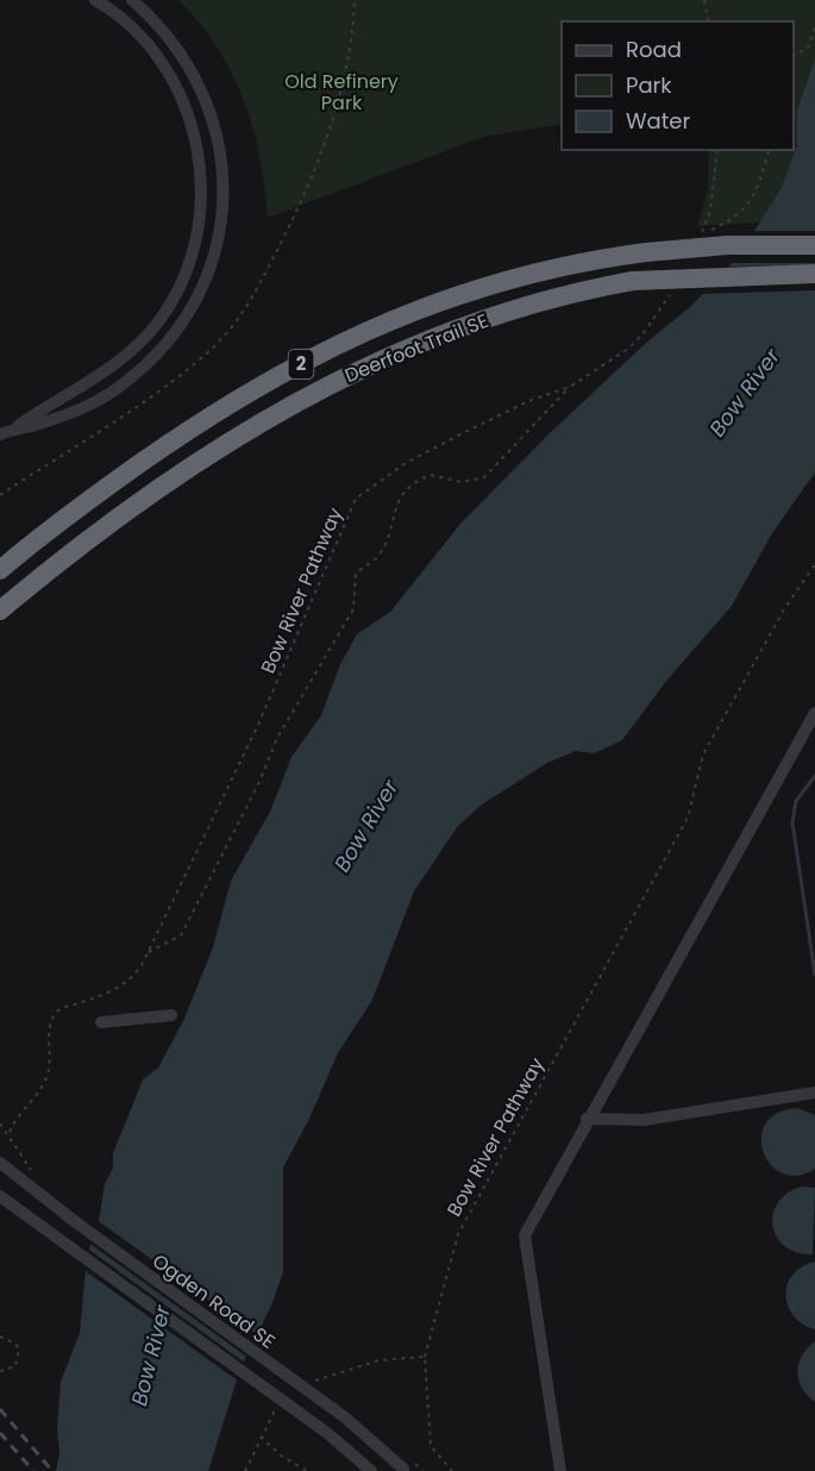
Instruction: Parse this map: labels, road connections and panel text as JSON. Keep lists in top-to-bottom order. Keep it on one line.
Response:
{"streets":{"highway":["Deerfoot Trail SE","2"],"street":["Ogden Road SE"],"path":["Bow River Pathway"]},"water":["Bow River"],"parks":["Old Refinery Park"],"legend":["Road","Park","Water"]}
